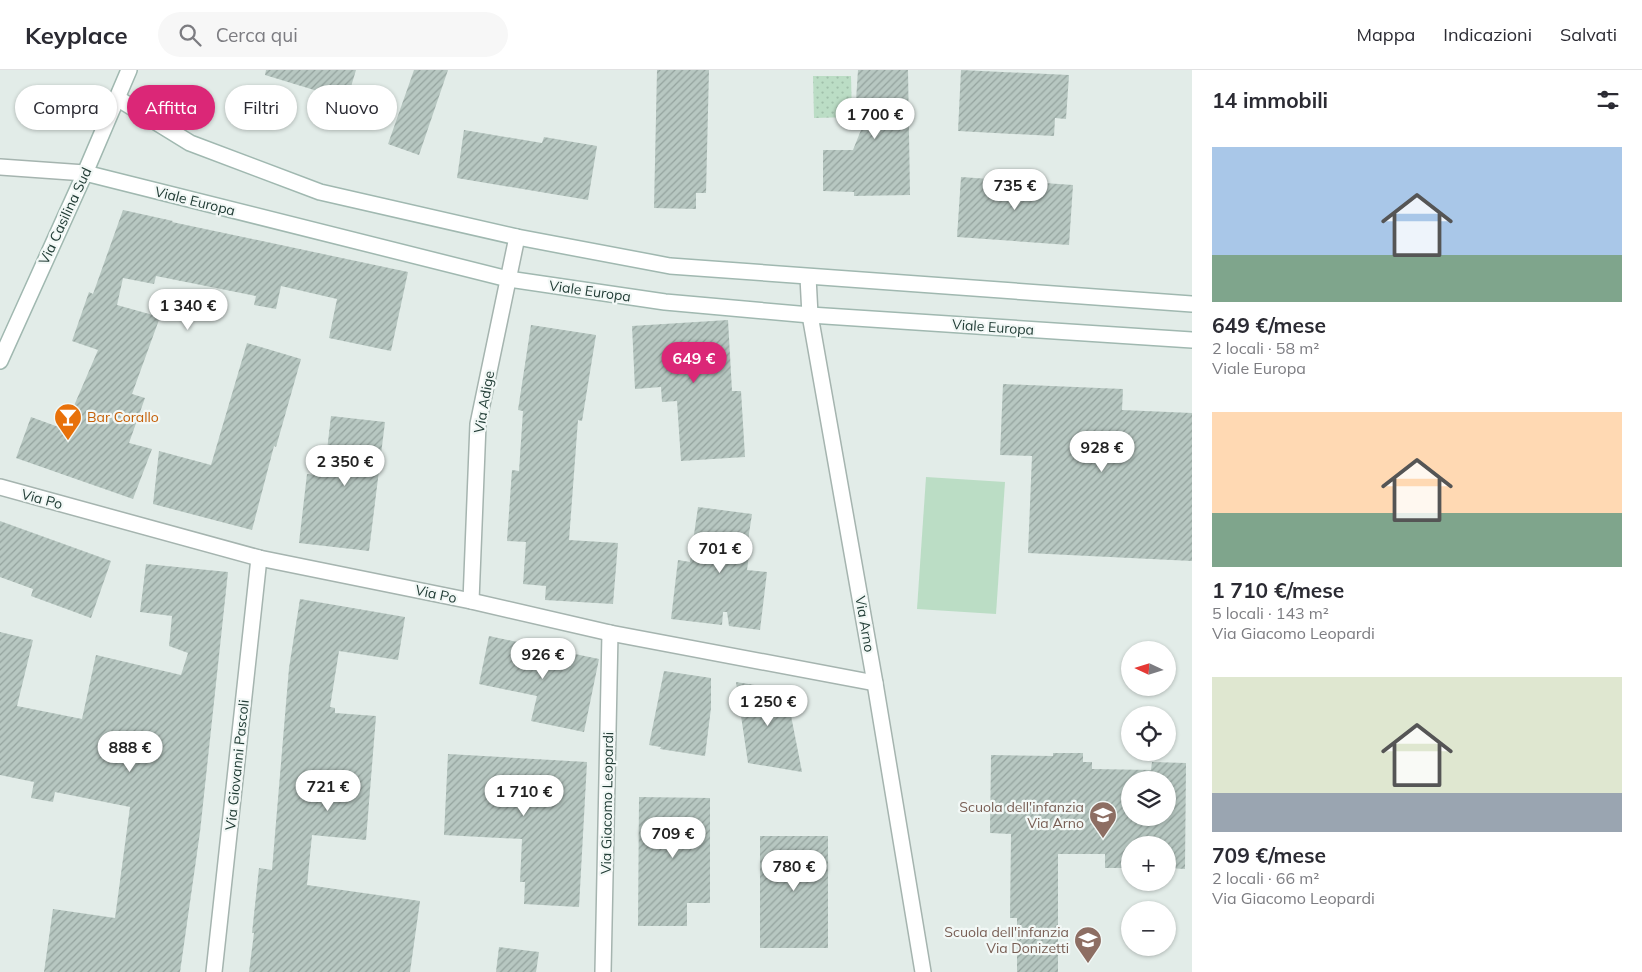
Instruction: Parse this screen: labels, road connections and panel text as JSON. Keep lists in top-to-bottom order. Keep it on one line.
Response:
{"streets":{"street":["Viale Europa","Via Casilina Sud","Via Adige","Via Po","Via Arno","Via Giovanni Pascoli","Via Giacomo Leopardi"]},"crossings":[["Viale Europa","Via Casilina Sud"],["Viale Europa","Via Adige"],["Viale Europa","Via Arno"],["Via Adige","Via Po"],["Via Po","Via Arno"],["Via Po","Via Giovanni Pascoli"],["Via Po","Via Giacomo Leopardi"]],"places":{"bar":["Bar Corallo"],"school or university":["Scuola dell'infanzia Via Arno","Scuola dell'infanzia Via Donizetti"]},"north":"left","page":{"header":"Keyplace","search":"Cerca qui","nav":["Mappa","Indicazioni","Salvati"],"heading":"14 immobili","chip":["Compra","Affitta","Filtri","Nuovo"],"price":["1 700 €","735 €","1 340 €","649 €","928 €","2 350 €","701 €","926 €","1 250 €","888 €","721 €","1 710 €","709 €","780 €"],"list":[{"name":"649 €/mese","note":"2 locali · 58 m² · Viale Europa"},{"name":"1 710 €/mese","note":"5 locali · 143 m² · Via Giacomo Leopardi"},{"name":"709 €/mese","note":"2 locali · 66 m² · Via Giacomo Leopardi"}],"map_buttons":["+","−"]}}
